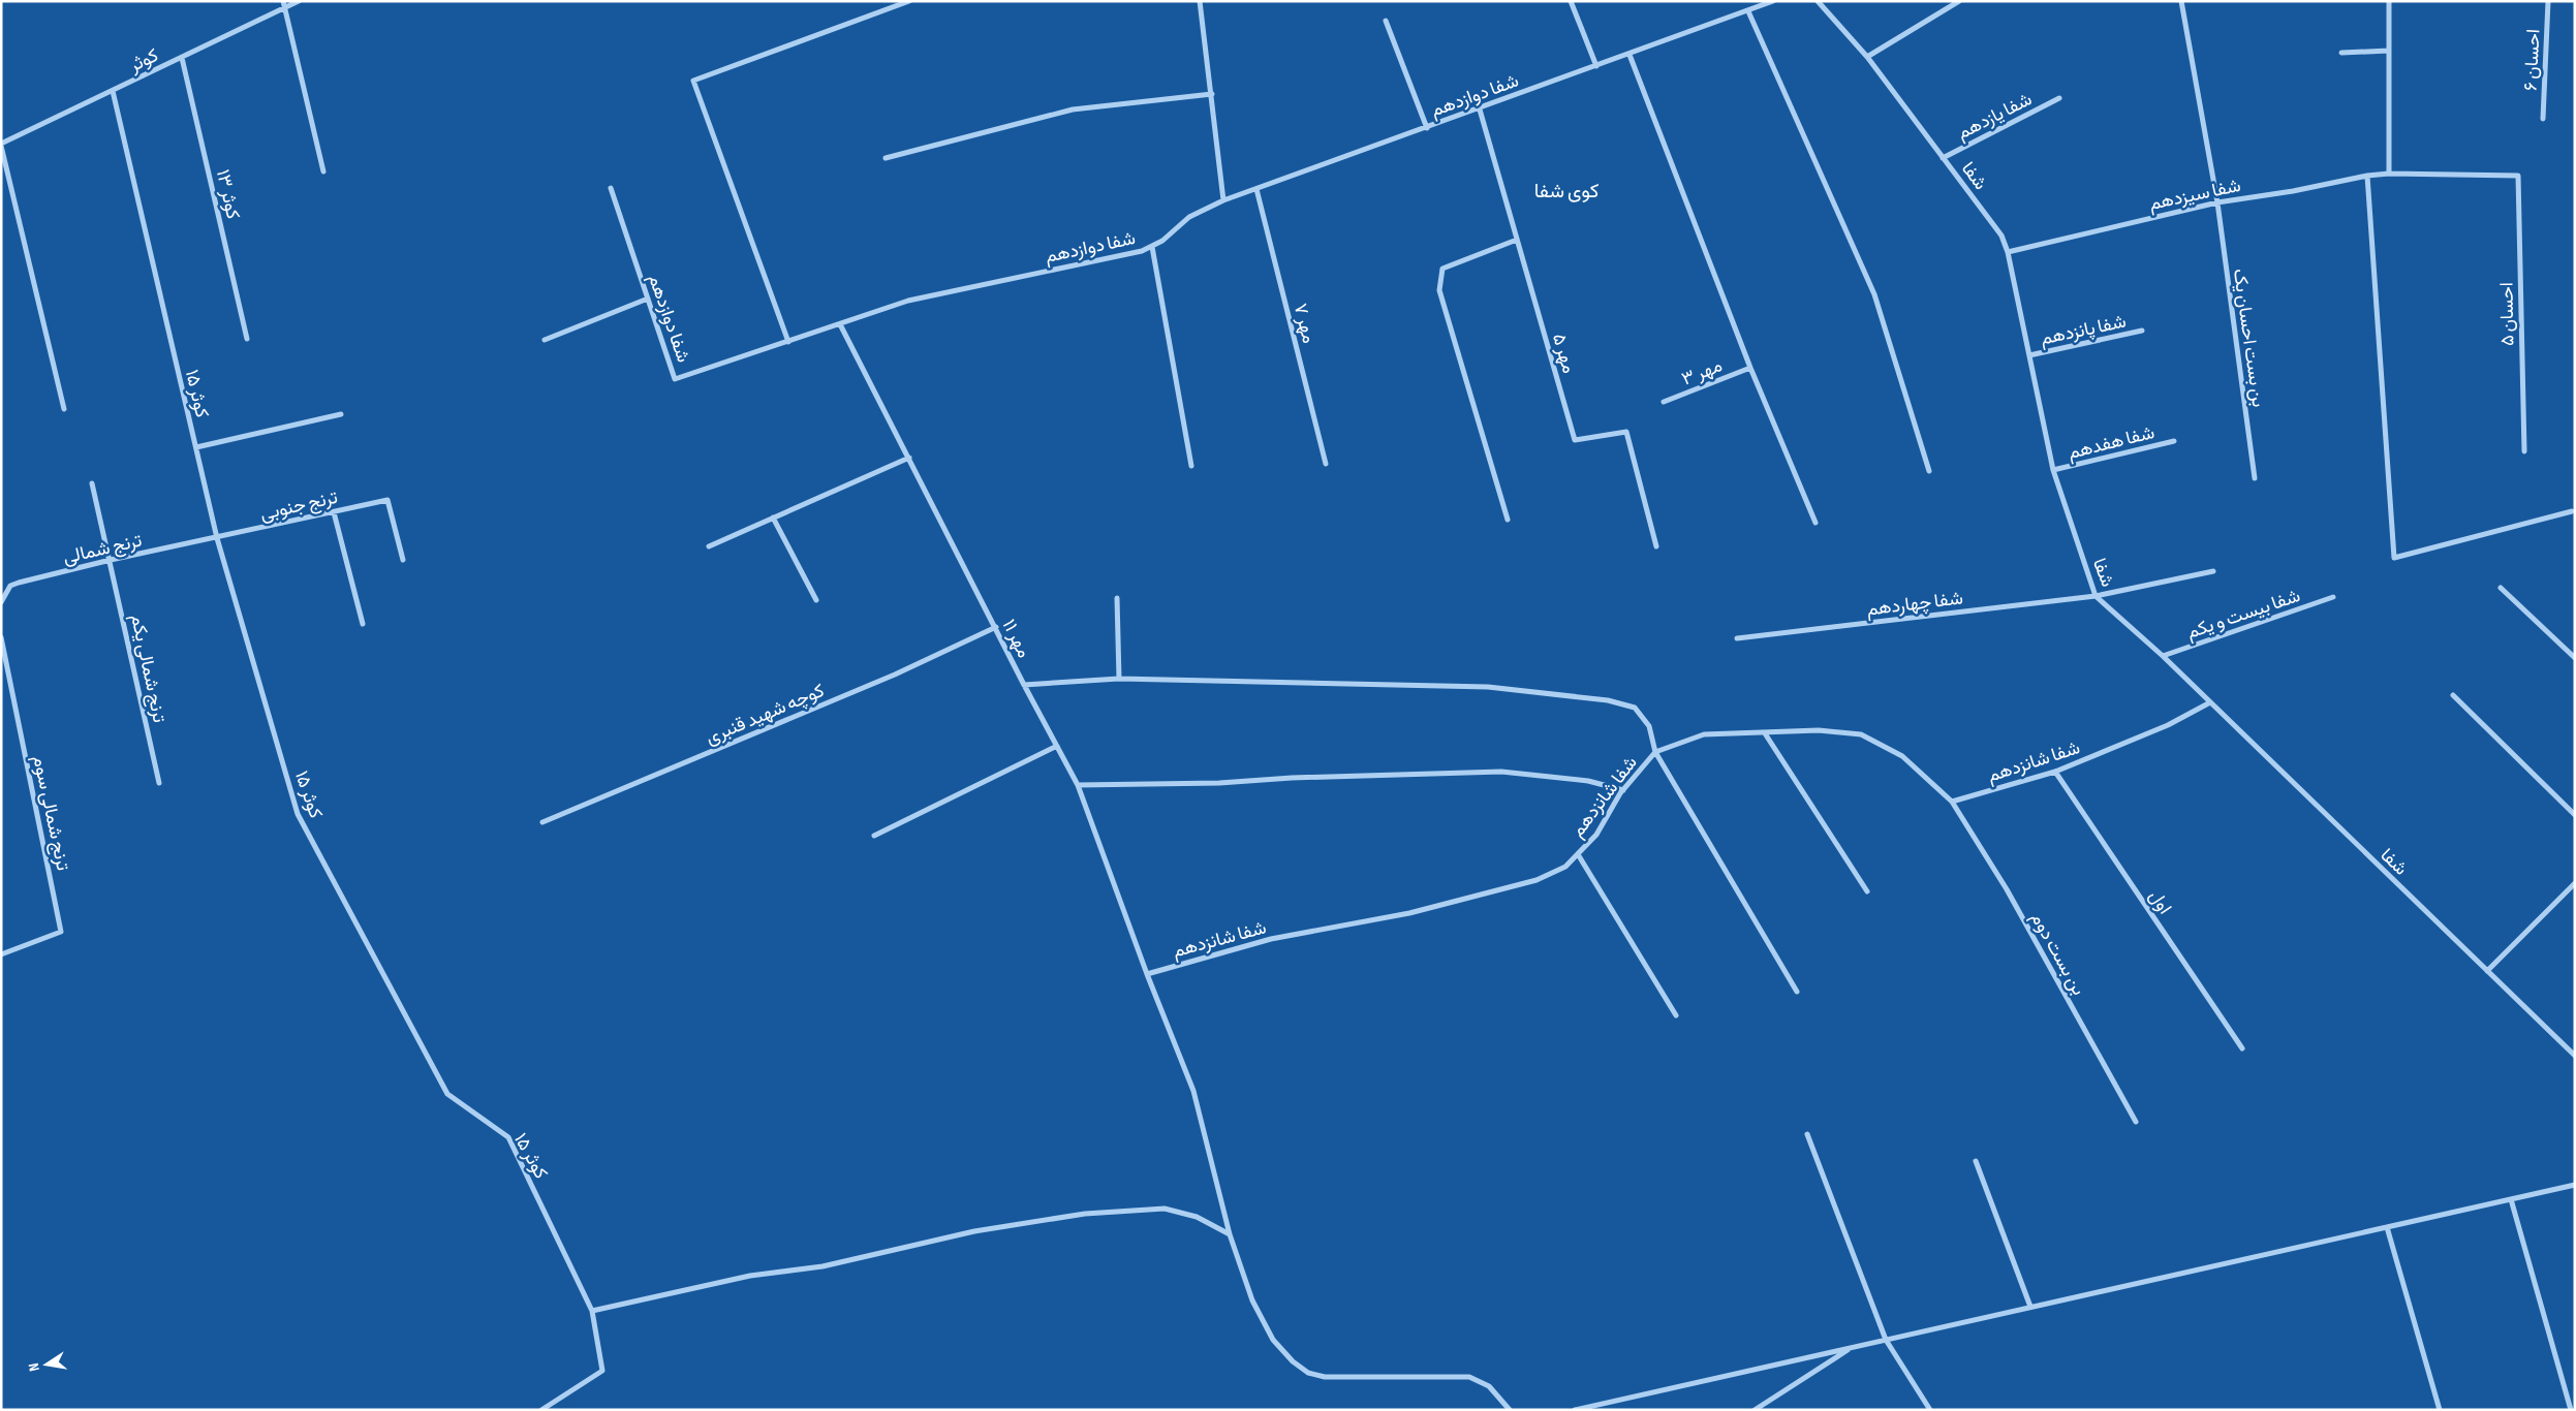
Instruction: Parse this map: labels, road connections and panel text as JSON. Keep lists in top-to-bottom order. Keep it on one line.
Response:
{"streets":{"street":["کوثر","احسان ۶","شفا دوازدهم","شفا یازدهم","شفا","کوثر ۱۳","شفا سیزدهم","احسان ۵","مهر ۷","شفا پانزدهم","بن بست احسان یک","مهر ۵","مهر ۳","کوثر ۱۵","شفا هفدهم","ترنج جنوبی","ترنج شمالی","شفا چهاردهم","شفا بیست و یکم","مهر ۱۱","ترنج شمالی یکم","کوچه شهید قنبری","شفا شانزدهم","ترنج شمالی سوم","اول","بن بست دوم"]},"crossings":[["کوثر","کوثر ۱۳"],["کوثر","کوثر ۱۵"],["شفا دوازدهم","مهر ۷"],["شفا دوازدهم","مهر ۵"],["شفا دوازدهم","مهر ۱۱"],["شفا یازدهم","شفا"],["شفا","شفا سیزدهم"],["شفا","شفا پانزدهم"],["شفا","شفا هفدهم"],["شفا","شفا چهاردهم"],["شفا","شفا بیست و یکم"],["شفا","شفا شانزدهم"],["شفا سیزدهم","احسان ۵"],["شفا سیزدهم","بن بست احسان یک"],["کوثر ۱۵","ترنج جنوبی"],["کوثر ۱۵","ترنج شمالی"],["ترنج جنوبی","ترنج شمالی"],["ترنج شمالی","ترنج شمالی یکم"],["مهر ۱۱","کوچه شهید قنبری"],["مهر ۱۱","شفا شانزدهم"],["شفا شانزدهم","اول"],["شفا شانزدهم","بن بست دوم"]],"districts":["کوی شفا"],"north":"left"}
